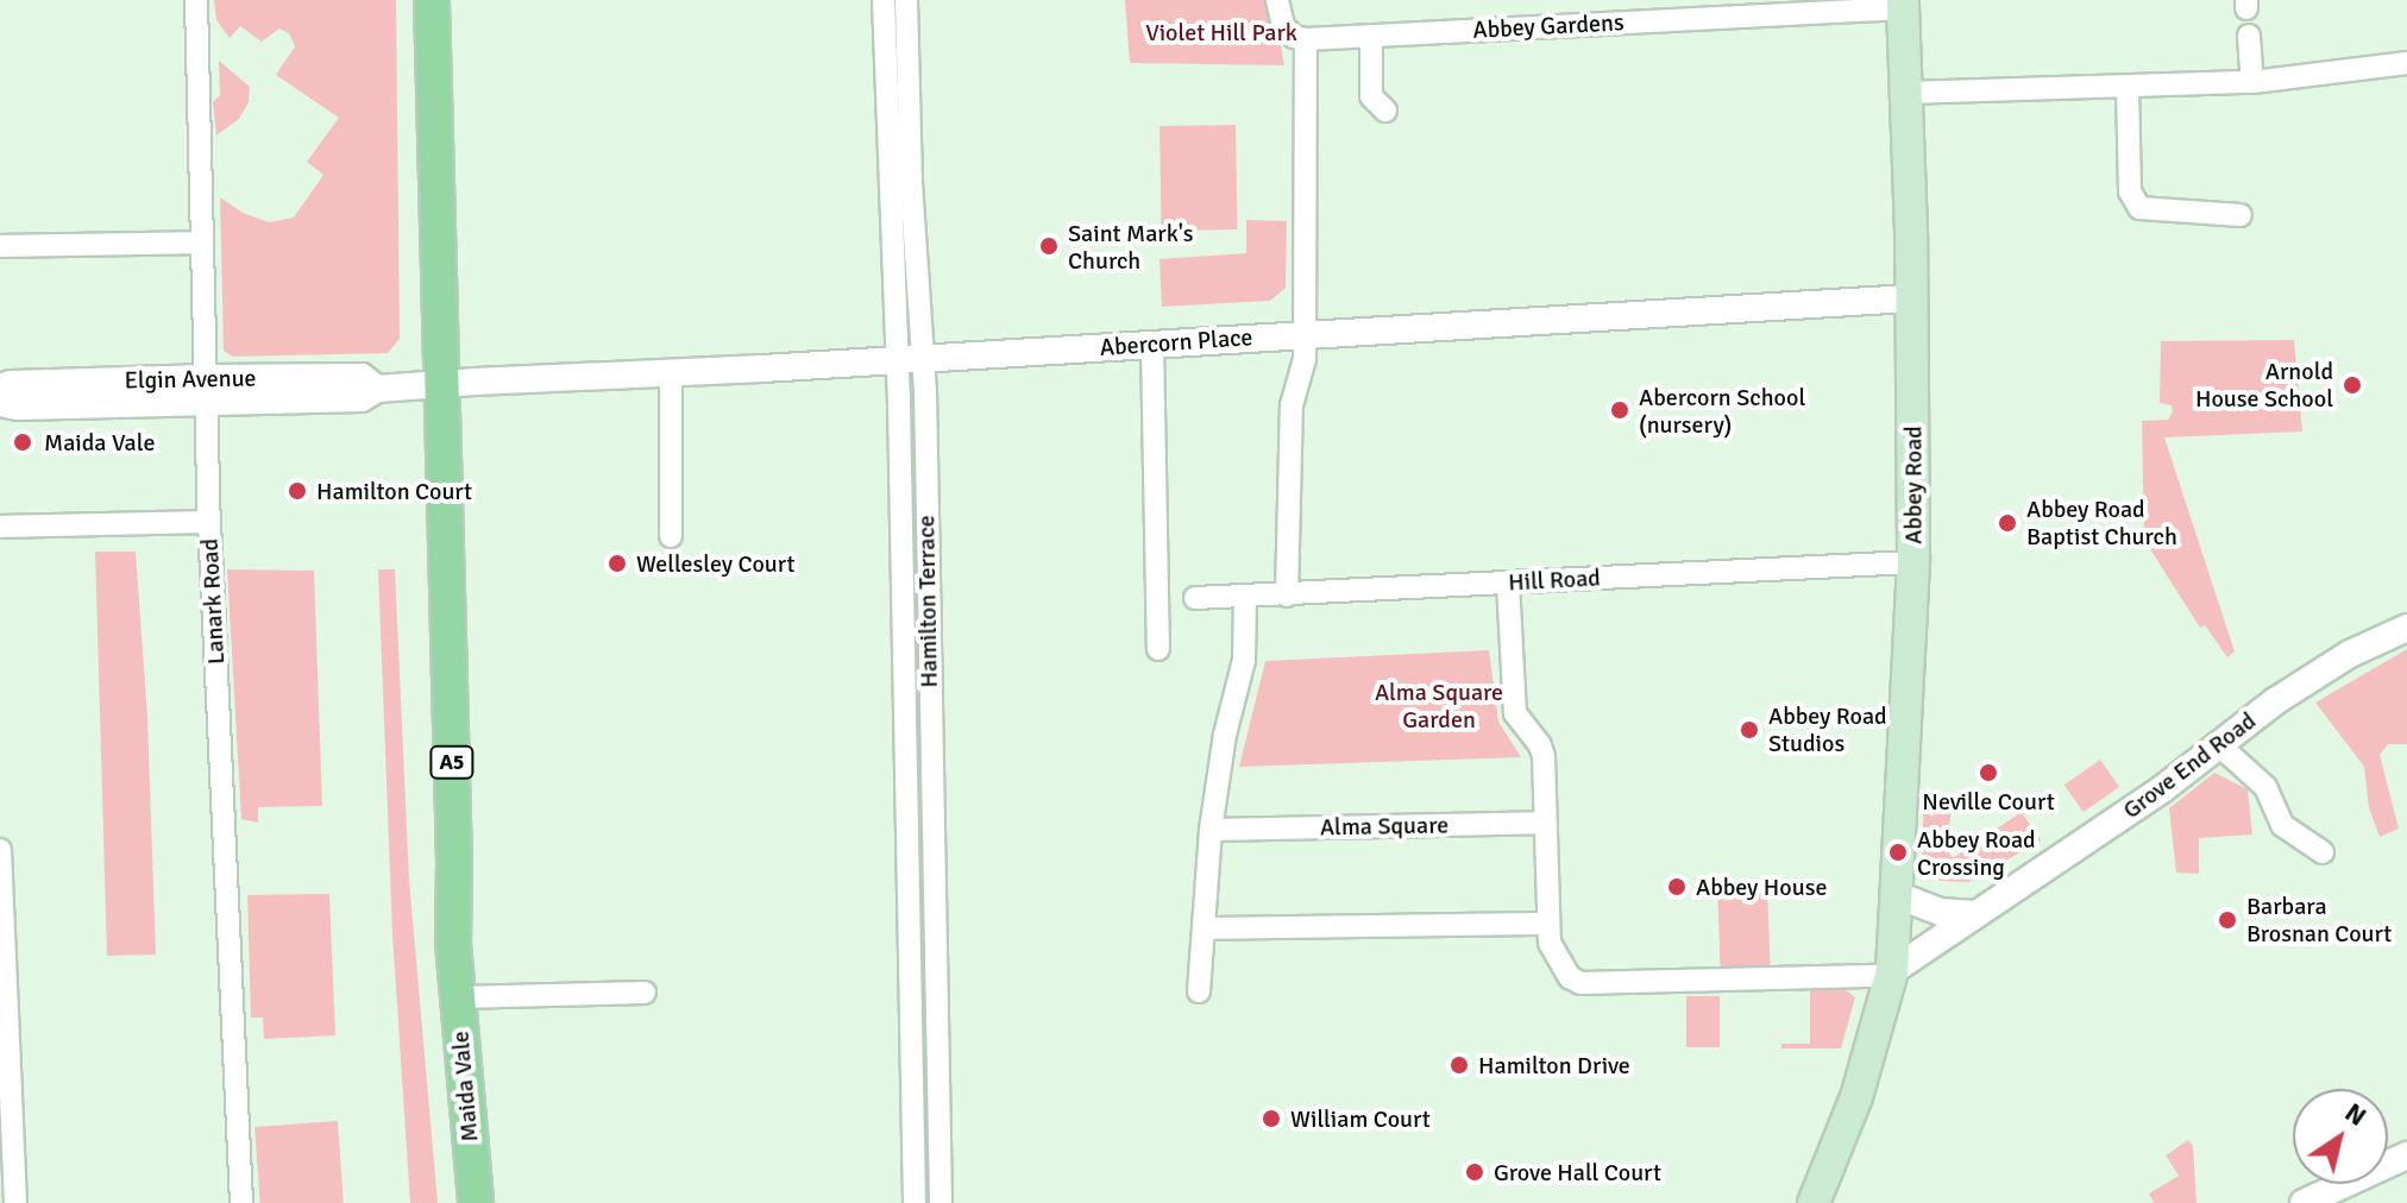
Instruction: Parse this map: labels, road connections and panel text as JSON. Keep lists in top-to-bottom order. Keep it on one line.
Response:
{"streets":{"main road":["Abbey Road","A5","Maida Vale"],"street":["Abbey Gardens","Abercorn Place","Elgin Avenue","Hill Road","Lanark Road","Hamilton Terrace","Grove End Road","Alma Square"]},"crossings":[["Abbey Gardens","Abbey Road"],["Abercorn Place","Elgin Avenue"],["Abercorn Place","Abbey Road"],["Abercorn Place","Hamilton Terrace"],["Abercorn Place","Maida Vale"],["Elgin Avenue","Lanark Road"],["Elgin Avenue","Maida Vale"],["Abbey Road","Hill Road"],["Abbey Road","Grove End Road"]],"parks":["Violet Hill Park","Alma Square Garden"],"places":["Saint Mark's Church","Arnold House School","Abercorn School (nursery)","Maida Vale","Hamilton Court","Abbey Road Baptist Church","Wellesley Court","Abbey Road Studios","Neville Court","Abbey Road Crossing","Abbey House","Barbara Brosnan Court","Hamilton Drive","William Court","Grove Hall Court"],"north":"top right"}
